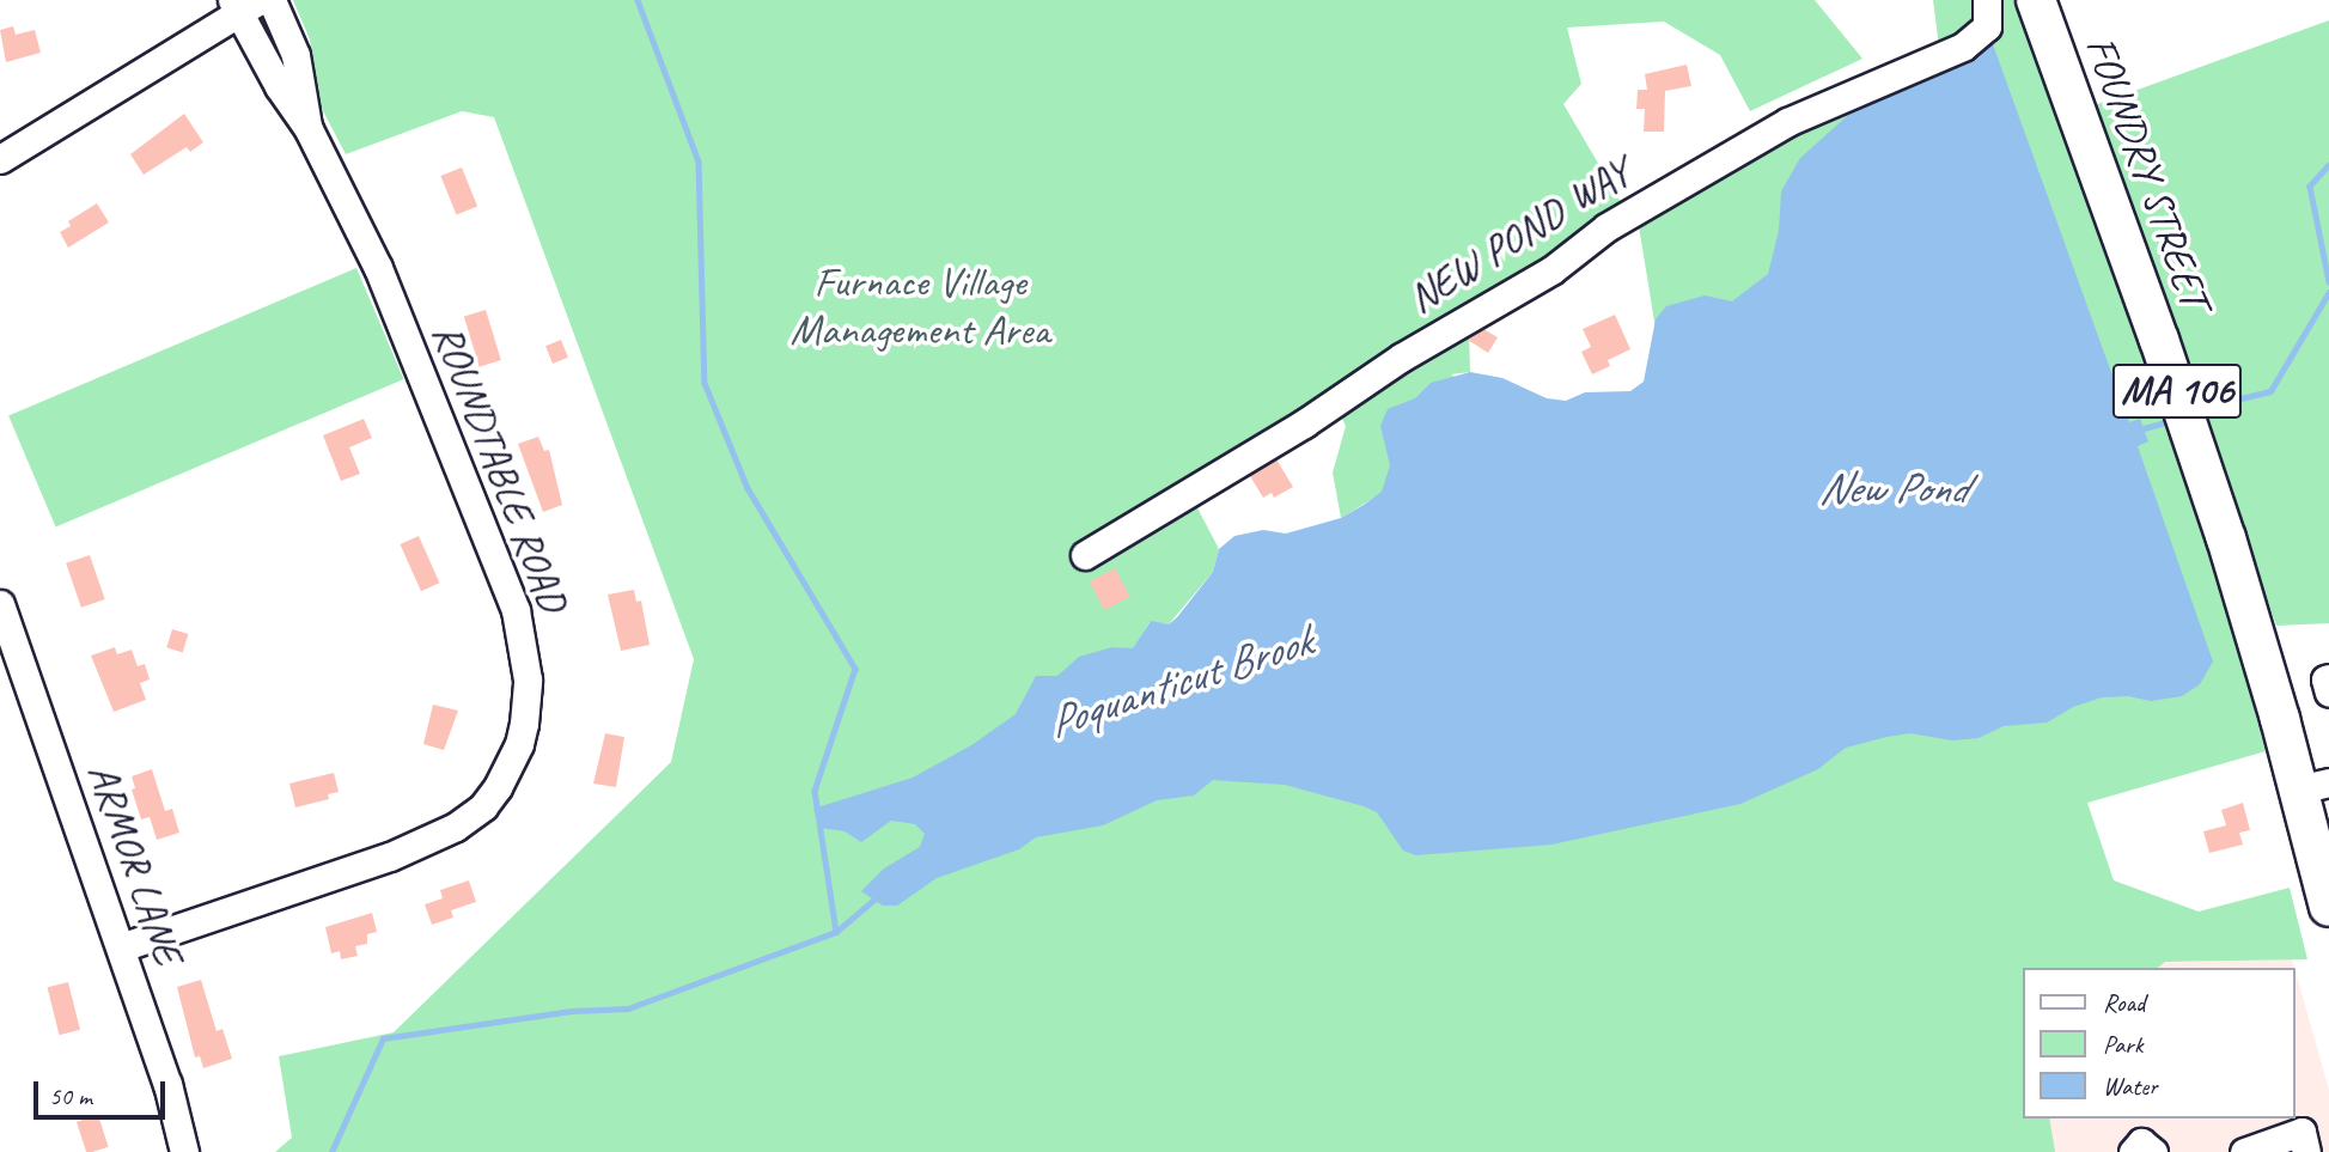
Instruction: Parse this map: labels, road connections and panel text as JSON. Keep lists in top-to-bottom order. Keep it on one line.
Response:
{"streets":{"highway":["FOUNDRY STREET","MA 106"],"street":["NEW POND WAY","ROUNDTABLE ROAD","ARMOR LANE"]},"crossings":[["ROUNDTABLE ROAD","ARMOR LANE"]],"water":["New Pond","Poquanticut Brook"],"parks":["Furnace Village Management Area"],"legend":["Road","Park","Water"],"scale_bar":"50 m"}
